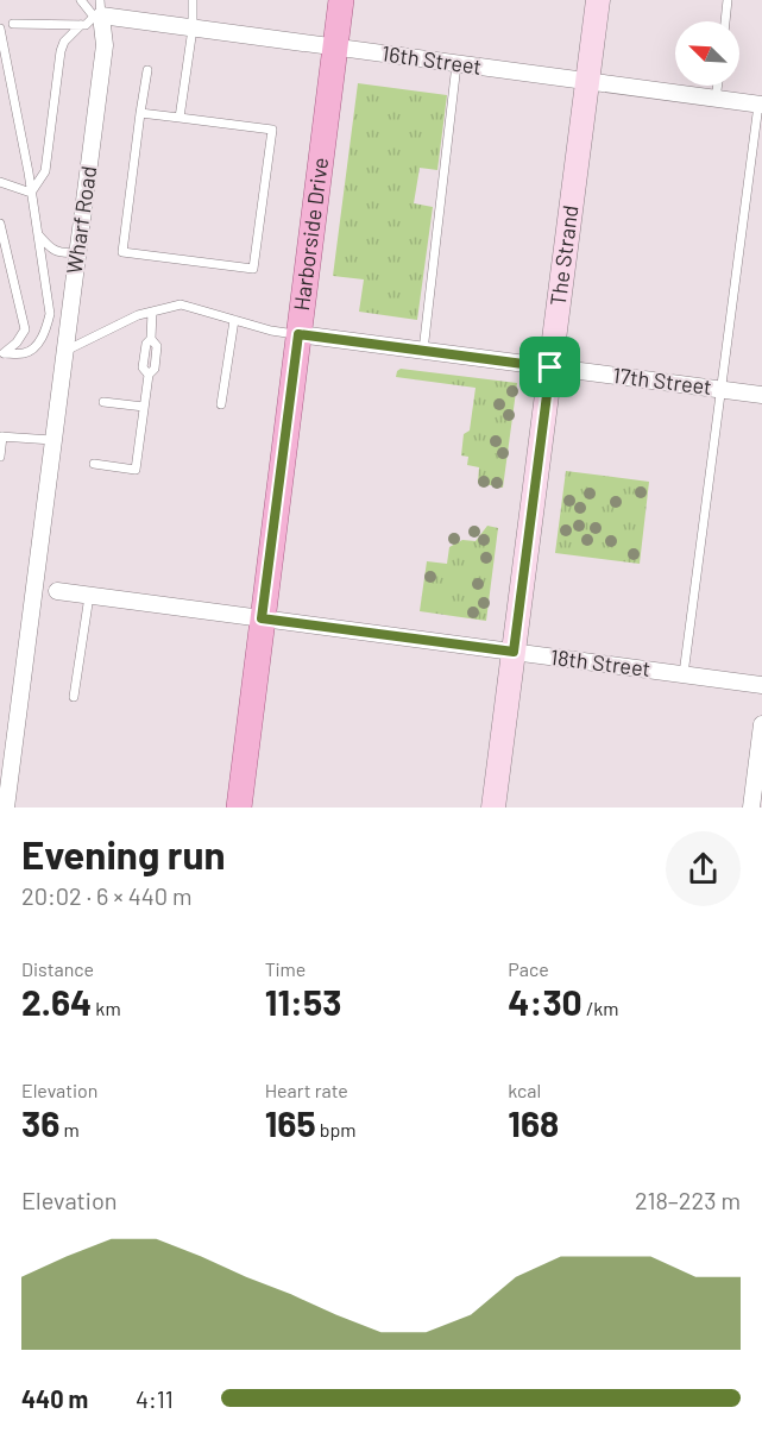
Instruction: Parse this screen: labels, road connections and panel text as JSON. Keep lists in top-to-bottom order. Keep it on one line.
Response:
{"streets":{"main road":["Harborside Drive"],"street":["16th Street","Wharf Road","The Strand","17th Street","18th Street"]},"crossings":[["16th Street","Wharf Road"],["16th Street","Harborside Drive"],["16th Street","The Strand"],["Wharf Road","17th Street"],["Harborside Drive","17th Street"],["Harborside Drive","18th Street"],["The Strand","17th Street"],["The Strand","18th Street"]],"north":"top left","page":{"heading":["Evening run","20:02 · 6 × 440 m"],"stats":[["Distance","2.64 km"],["Time","11:53"],["Pace","4:30 /km"],["Elevation","36 m"],["Heart rate","165 bpm"],["kcal","168"]],"chart":["Elevation","218–223 m"],"list":[{"name":"440 m","note":"4:11"}]}}
